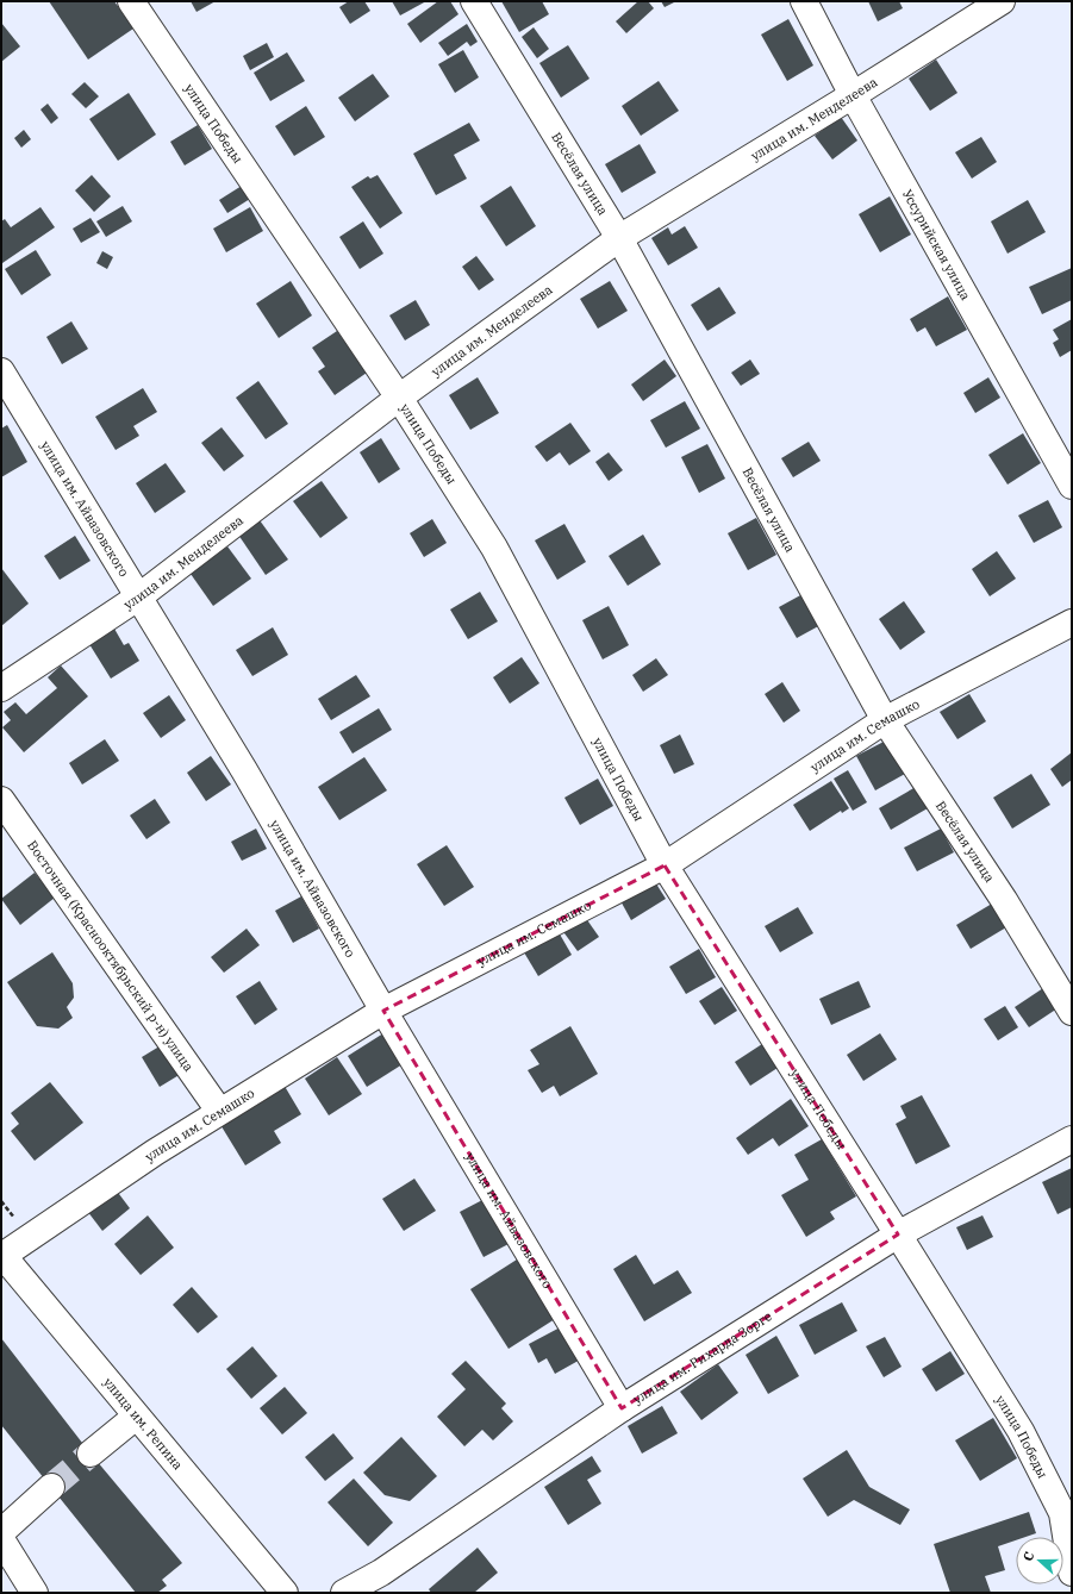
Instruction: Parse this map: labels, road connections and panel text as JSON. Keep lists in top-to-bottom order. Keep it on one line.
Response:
{"streets":{"street":["улица им. Менделеева","улица Победы","Весёлая улица","Уссурийская улица","улица им. Айвазовского","улица им. Семашко","Восточная (Краснооктябрьский р-н) улица","улица им. Рихарда Зорге","улица им. Репина"]},"crossings":[["улица им. Менделеева","улица Победы"],["улица им. Менделеева","Весёлая улица"],["улица им. Менделеева","Уссурийская улица"],["улица им. Менделеева","улица им. Айвазовского"],["улица Победы","улица им. Семашко"],["улица Победы","улица им. Рихарда Зорге"],["Весёлая улица","улица им. Семашко"],["улица им. Айвазовского","улица им. Семашко"],["улица им. Айвазовского","улица им. Рихарда Зорге"],["улица им. Семашко","Восточная (Краснооктябрьский р-н) улица"],["улица им. Семашко","улица им. Репина"]],"north":"left"}
